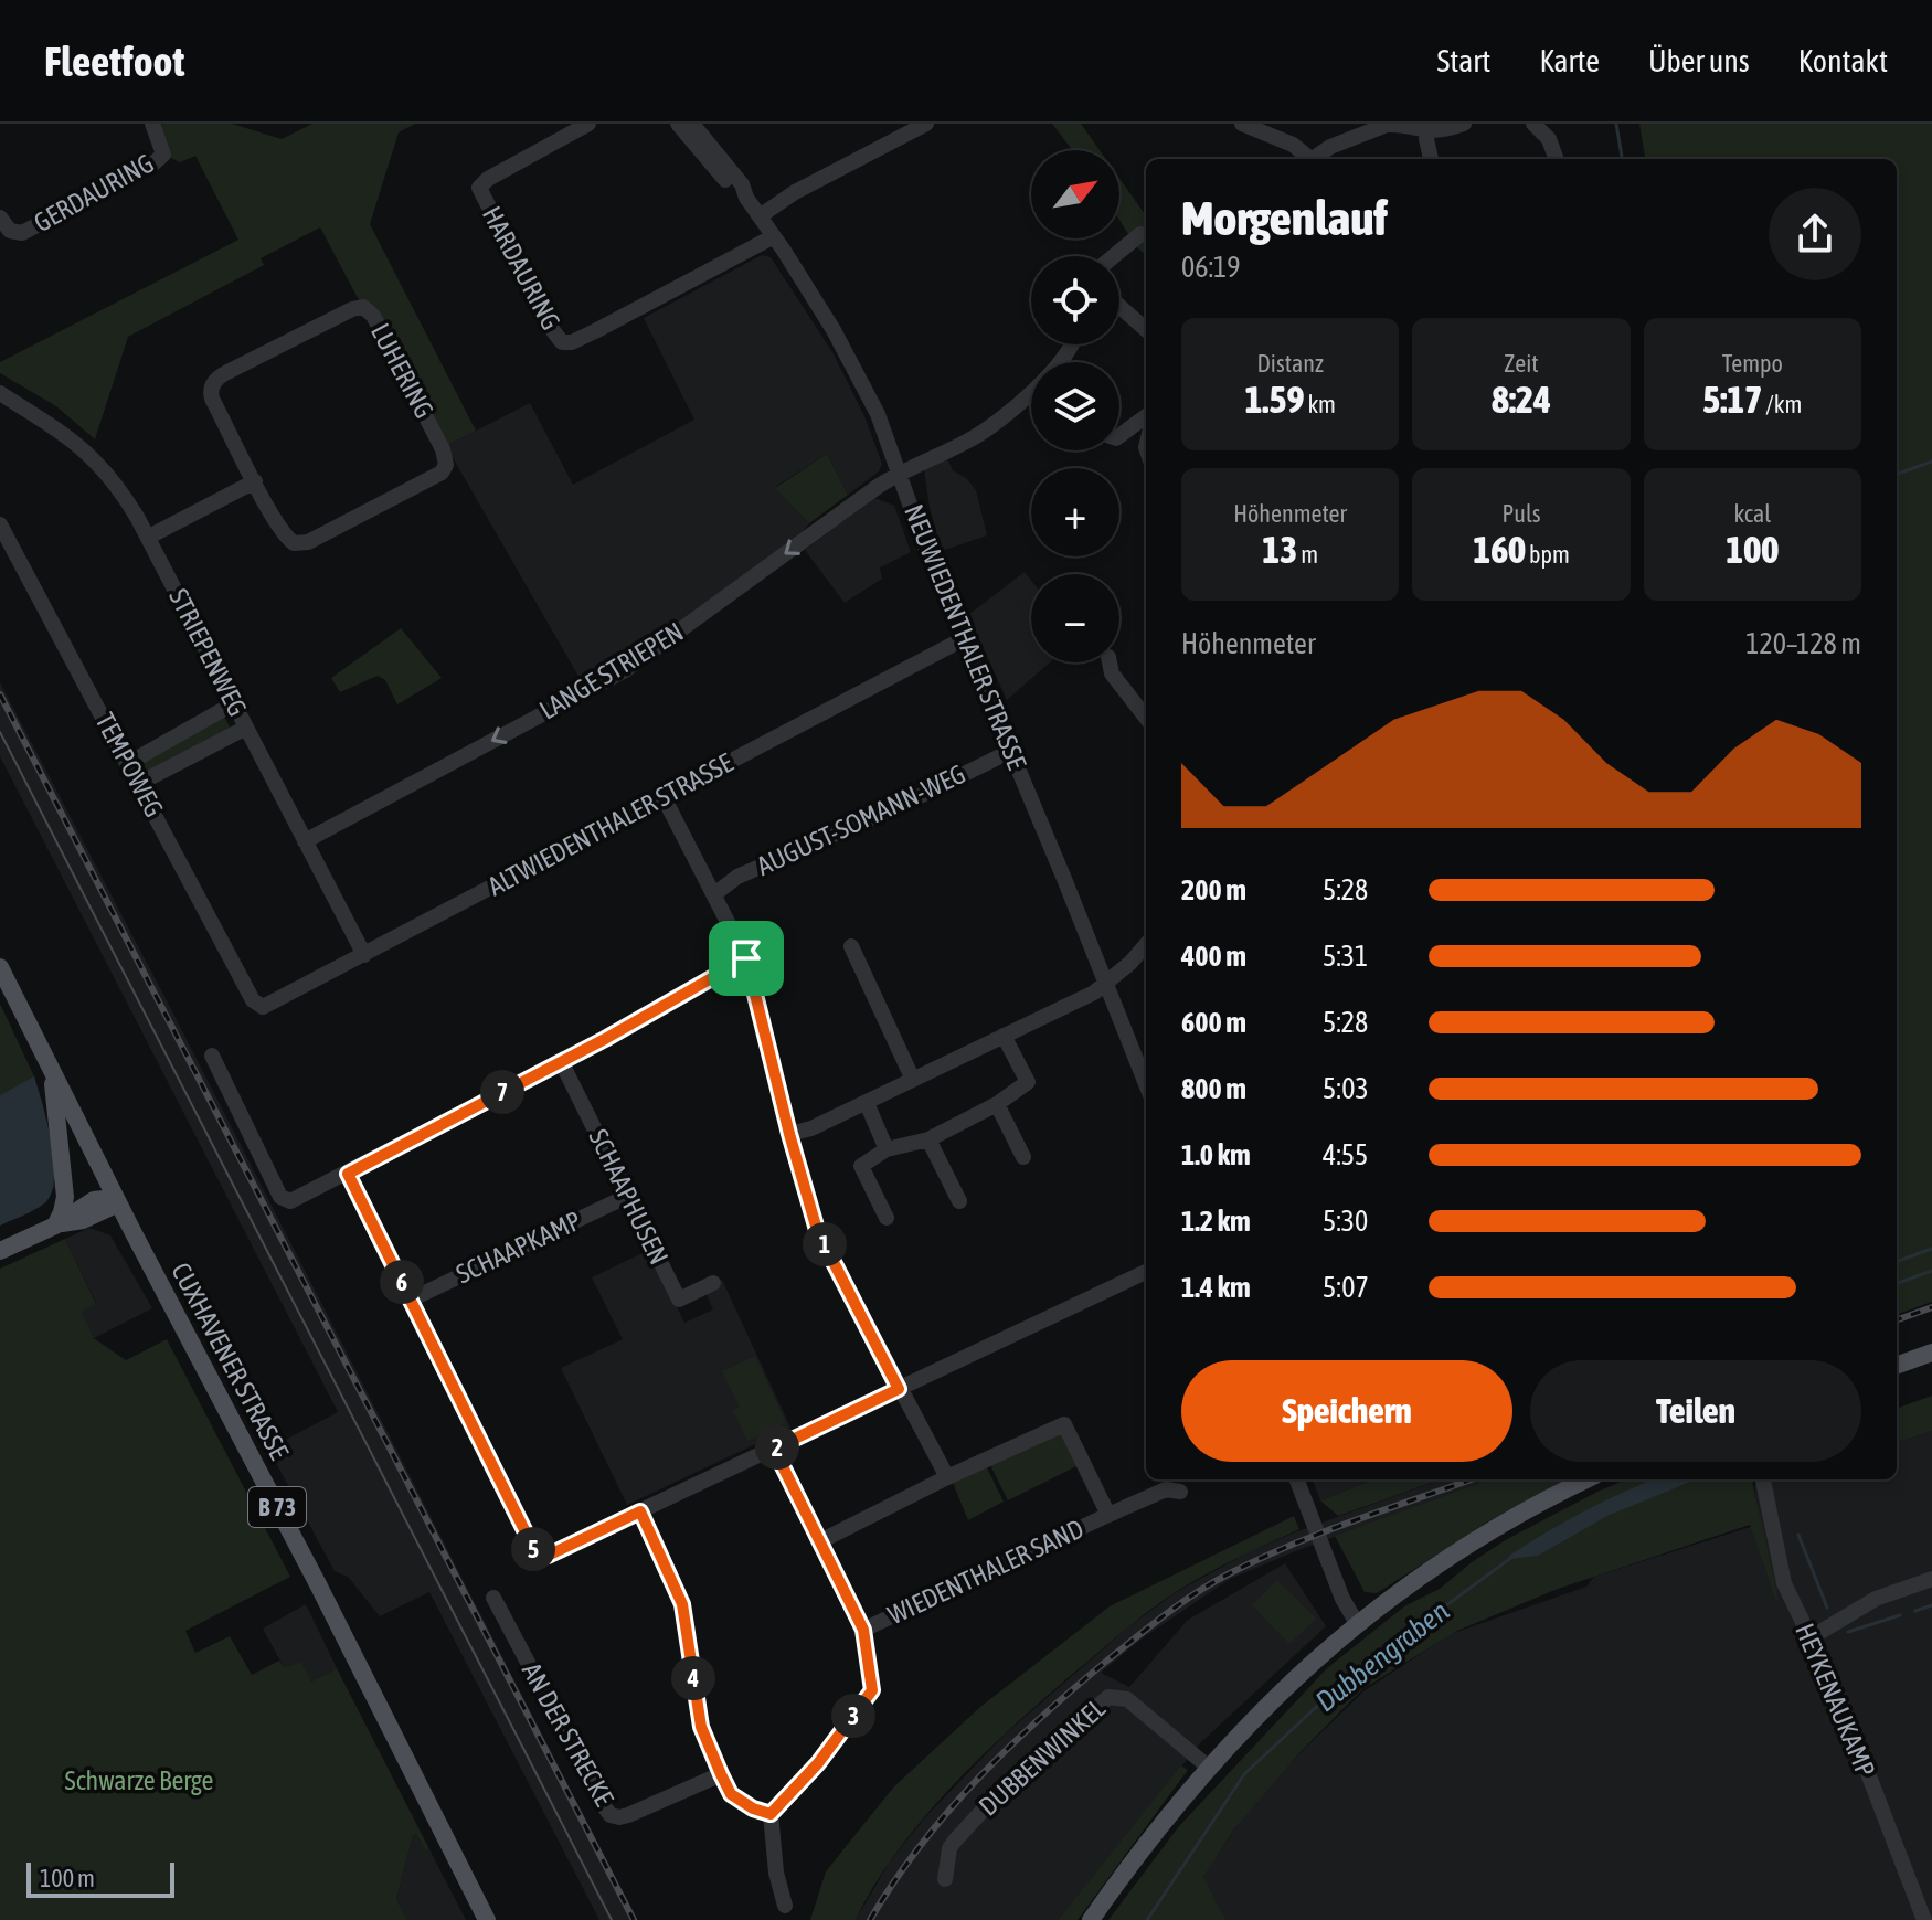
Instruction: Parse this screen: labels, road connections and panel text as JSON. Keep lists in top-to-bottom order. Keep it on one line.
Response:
{"streets":{"main road":["CUXHAVENER STRASSE","B 73"],"street":["GERDAURING","HARDAURING","LUHERING","NEUWIEDENTHALER STRASSE","STRIEPENWEG","LANGE STRIEPEN","TEMPOWEG","AUGUST-SOMANN-WEG","ALTWIEDENTHALER STRASSE","SCHAAPHUSEN","SCHAAPKAMP","WIEDENTHALER SAND","HEYKENAUKAMP","AN DER STRECKE","DUBBENWINKEL"]},"crossings":[["HARDAURING","NEUWIEDENTHALER STRASSE"],["NEUWIEDENTHALER STRASSE","LANGE STRIEPEN"],["NEUWIEDENTHALER STRASSE","AUGUST-SOMANN-WEG"],["NEUWIEDENTHALER STRASSE","ALTWIEDENTHALER STRASSE"],["STRIEPENWEG","LANGE STRIEPEN"],["STRIEPENWEG","ALTWIEDENTHALER STRASSE"],["TEMPOWEG","ALTWIEDENTHALER STRASSE"],["SCHAAPHUSEN","SCHAAPKAMP"]],"one_way":["LANGE STRIEPEN"],"water":["Dubbengraben"],"parks":["Schwarze Berge"],"scale_bar":"100 m","north":"top right","page":{"header":"Fleetfoot","nav":["Start","Karte","Über uns","Kontakt"],"map_buttons":["+","−"],"heading":["Morgenlauf","06:19"],"stats":[["Distanz","1.59 km"],["Zeit","8:24"],["Tempo","5:17 /km"],["Höhenmeter","13 m"],["Puls","160 bpm"],["kcal","100"]],"chart":["Höhenmeter","120–128 m"],"list":[{"name":"200 m","note":"5:28"},{"name":"400 m","note":"5:31"},{"name":"600 m","note":"5:28"},{"name":"800 m","note":"5:03"},{"name":"1.0 km","note":"4:55"},{"name":"1.2 km","note":"5:30"},{"name":"1.4 km","note":"5:07"}],"pins":["7","1","6","2","5","4","3"],"buttons":["Speichern","Teilen"],"scale":"100 m"}}
